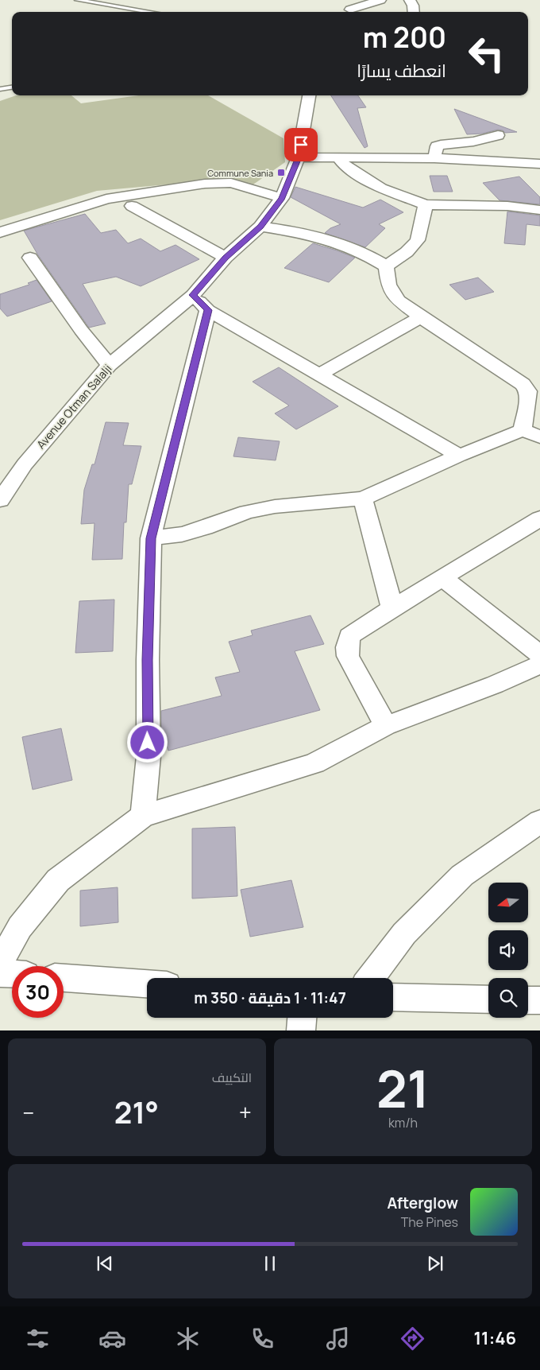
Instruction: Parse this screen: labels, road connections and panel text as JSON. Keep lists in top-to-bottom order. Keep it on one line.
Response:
{"streets":{"street":["Avenue Otman Salalji"]},"places":{"transit":["Commune Sania"]},"north":"left","page":{"turn":["200 m","انعطف يسارًا"],"limit":"30","trip":"11:47 · 1 دقيقة · 350 m","tile":[["21","km/h"],"التكييف"],"heat":["−","21°","+"],"song":["Afterglow","The Pines"],"tabs":"11:46"}}
